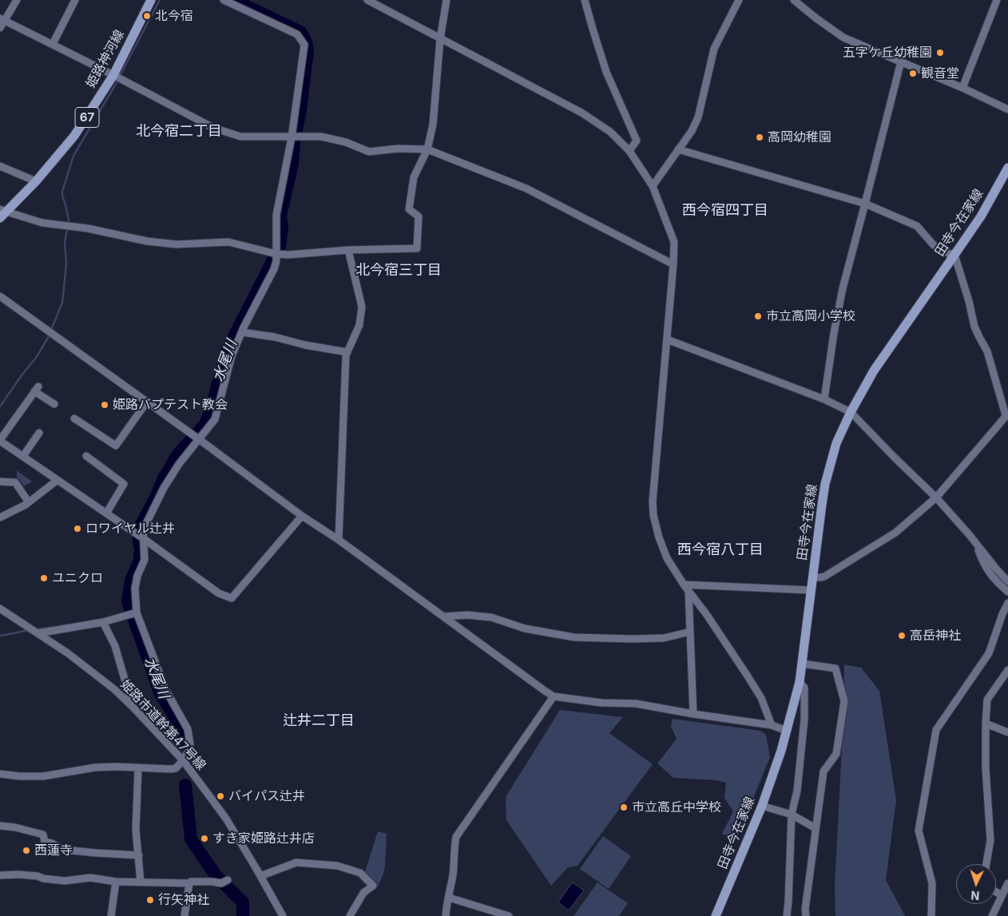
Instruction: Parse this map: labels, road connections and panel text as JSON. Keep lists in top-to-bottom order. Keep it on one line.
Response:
{"streets":{"main road":["姫路神河線","67","田寺今在家線"],"street":["姫路市道幹第47号線"]},"districts":["北今宿二丁目","西今宿四丁目","北今宿三丁目","西今宿八丁目","辻井二丁目"],"water":["水尾川"],"places":["北今宿","五字ケ丘幼稚園","観音堂","高岡幼稚園","市立高岡小学校","姫路バプテスト教会","ロワイヤル辻井","ユニクロ","高岳神社","バイパス辻井","市立高丘中学校","すき家姫路辻井店","西蓮寺","行矢神社"],"north":"bottom"}
